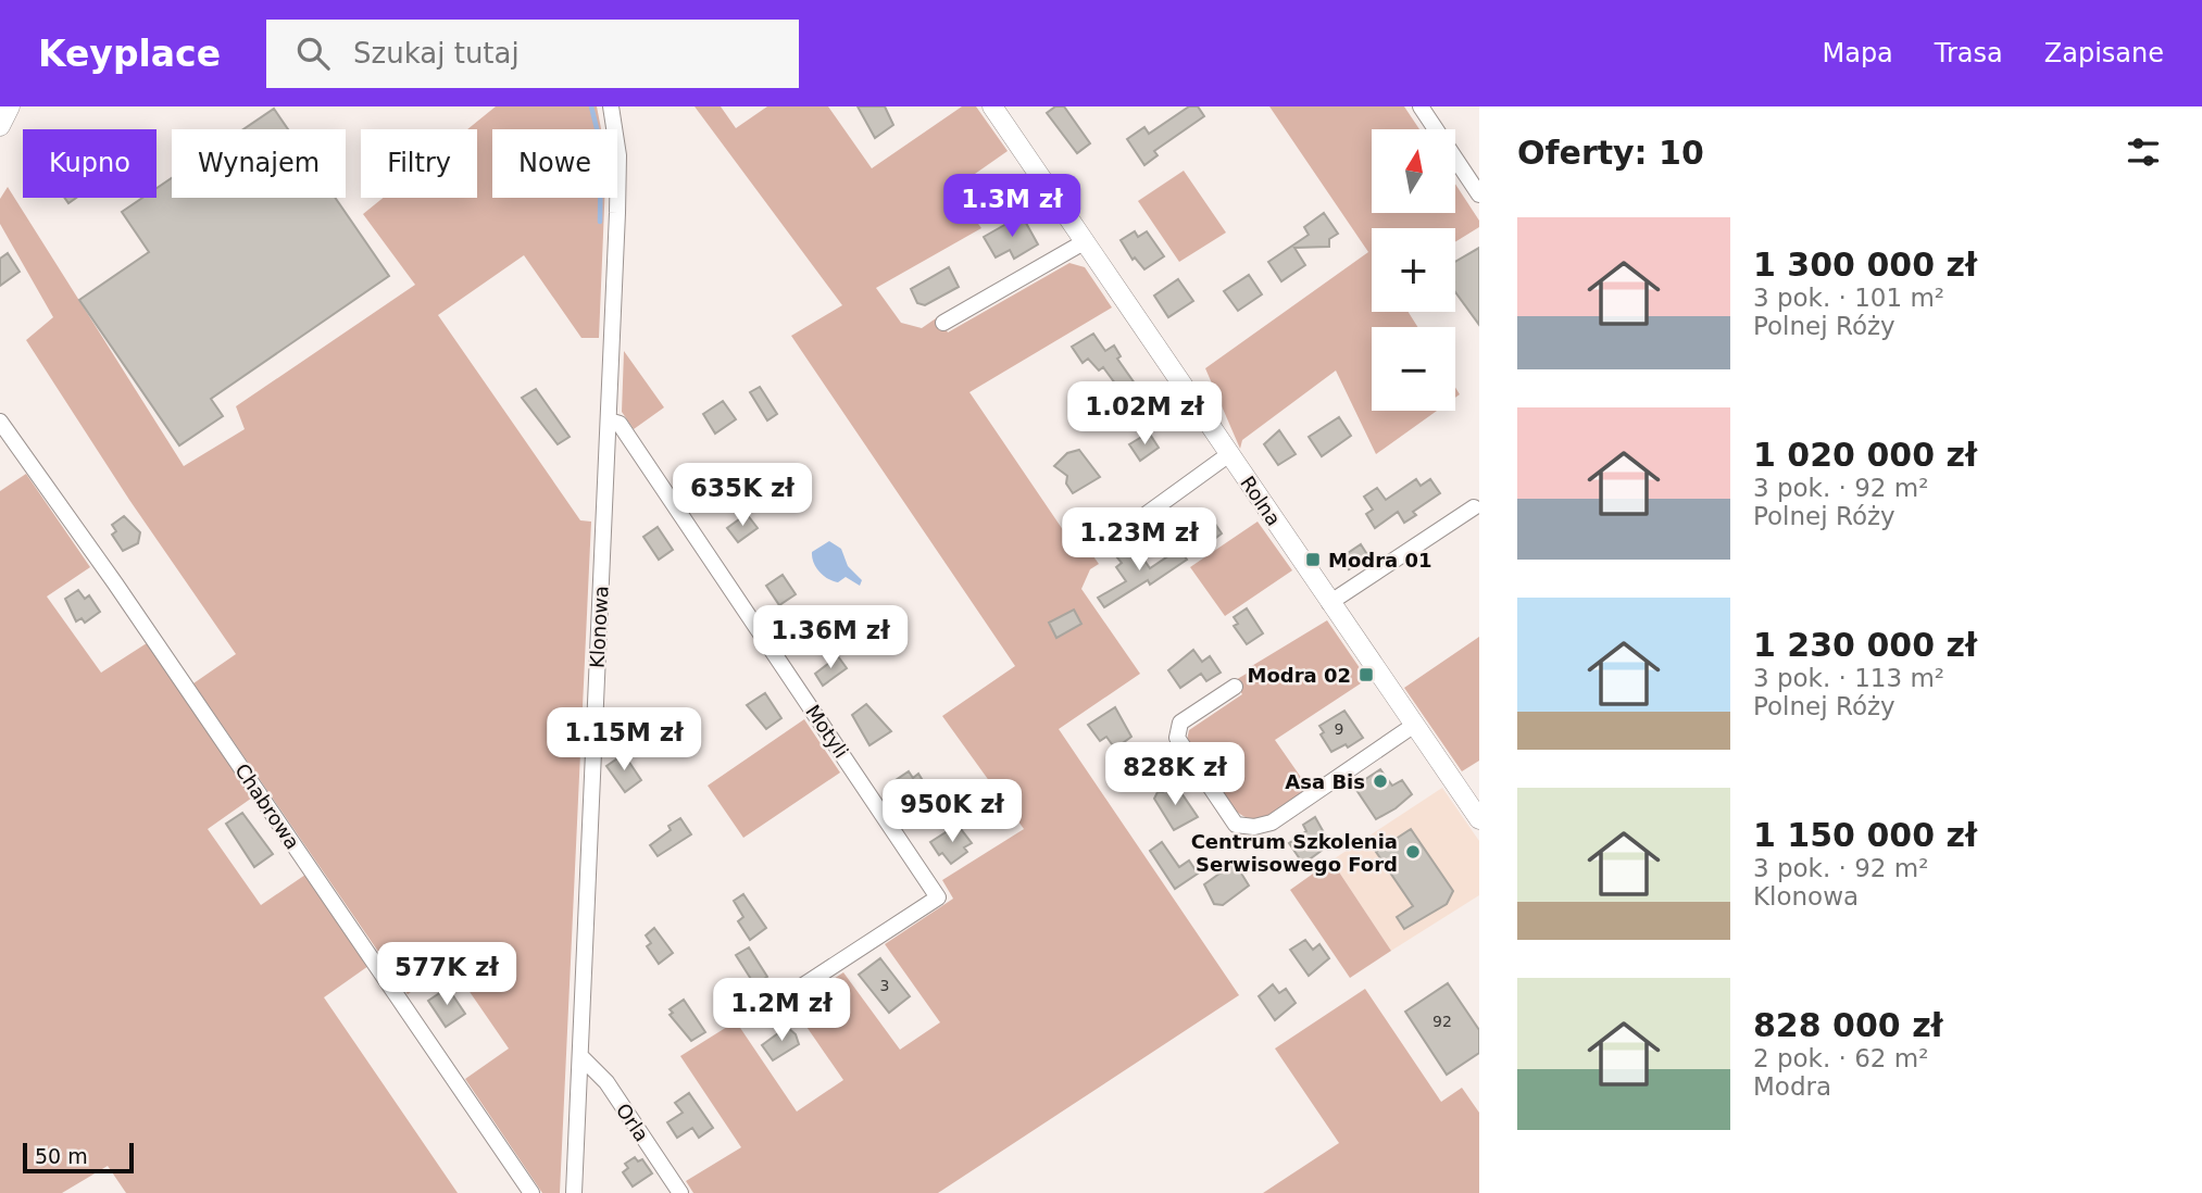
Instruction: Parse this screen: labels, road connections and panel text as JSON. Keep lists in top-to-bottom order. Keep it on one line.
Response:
{"streets":{"street":["Rolna","Klonowa","Motyli","Chabrowa","Orla"]},"crossings":[["Klonowa","Motyli"],["Klonowa","Orla"]],"places":{"transit":["Modra 01","Modra 02"],"other":["Asa Bis","Centrum Szkolenia Serwisowego Ford"]},"house_numbers":["9","3","92"],"scale_bar":"50 m","north":"top","page":{"header":"Keyplace","search":"Szukaj tutaj","nav":["Mapa","Trasa","Zapisane"],"heading":"Oferty: 10","map_buttons":["+","−"],"chip":["Kupno","Wynajem","Filtry","Nowe"],"price":["1.3M zł","1.02M zł","635K zł","1.23M zł","1.36M zł","1.15M zł","828K zł","950K zł","577K zł","1.2M zł"],"list":[{"name":"1 300 000 zł","note":"3 pok. · 101 m² · Polnej Róży"},{"name":"1 020 000 zł","note":"3 pok. · 92 m² · Polnej Róży"},{"name":"1 230 000 zł","note":"3 pok. · 113 m² · Polnej Róży"},{"name":"1 150 000 zł","note":"3 pok. · 92 m² · Klonowa"},{"name":"828 000 zł","note":"2 pok. · 62 m² · Modra"}],"scale":"50 m"}}
